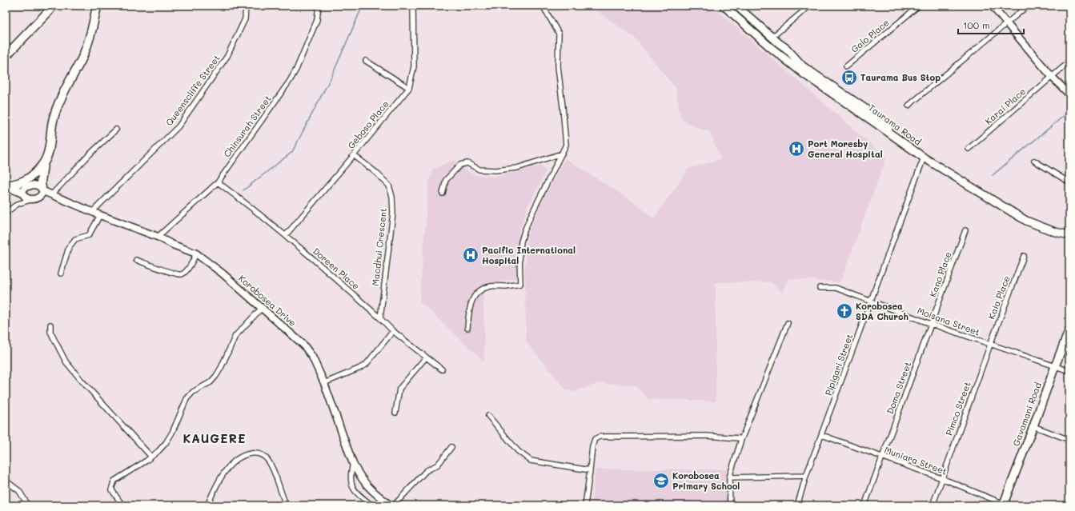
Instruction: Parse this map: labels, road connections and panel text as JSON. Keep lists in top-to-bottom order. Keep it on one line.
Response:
{"streets":{"main road":["Taurama Road","Korobosea Drive","Gavamani Road"],"street":["Galo Place","Queenscliffe Street","Karai Place","Geboso Place","Chinsurah Street","Macdhui Crescent","Doreen Place","Kano Place","Kaia Place","Moisana Street","Pipigari Street","Doma Street","Pimco Street","Muniara Street"]},"crossings":[["Queenscliffe Street","Korobosea Drive"],["Geboso Place","Macdhui Crescent"],["Geboso Place","Doreen Place"],["Taurama Road","Pipigari Street"],["Chinsurah Street","Doreen Place"],["Chinsurah Street","Korobosea Drive"],["Macdhui Crescent","Doreen Place"],["Kano Place","Moisana Street"],["Kano Place","Doma Street"],["Kaia Place","Moisana Street"],["Kaia Place","Pimco Street"],["Moisana Street","Pipigari Street"],["Moisana Street","Doma Street"],["Moisana Street","Pimco Street"],["Moisana Street","Gavamani Road"],["Pipigari Street","Muniara Street"],["Doma Street","Muniara Street"],["Pimco Street","Muniara Street"],["Gavamani Road","Muniara Street"]],"districts":["KAUGERE"],"places":{"bus stop":["Taurama Bus Stop"],"hospital":["Port Moresby General Hospital","Pacific International Hospital"],"church":["Korobosea SDA Church"],"school or university":["Korobosea Primary School"]},"scale_bar":"100 m"}
